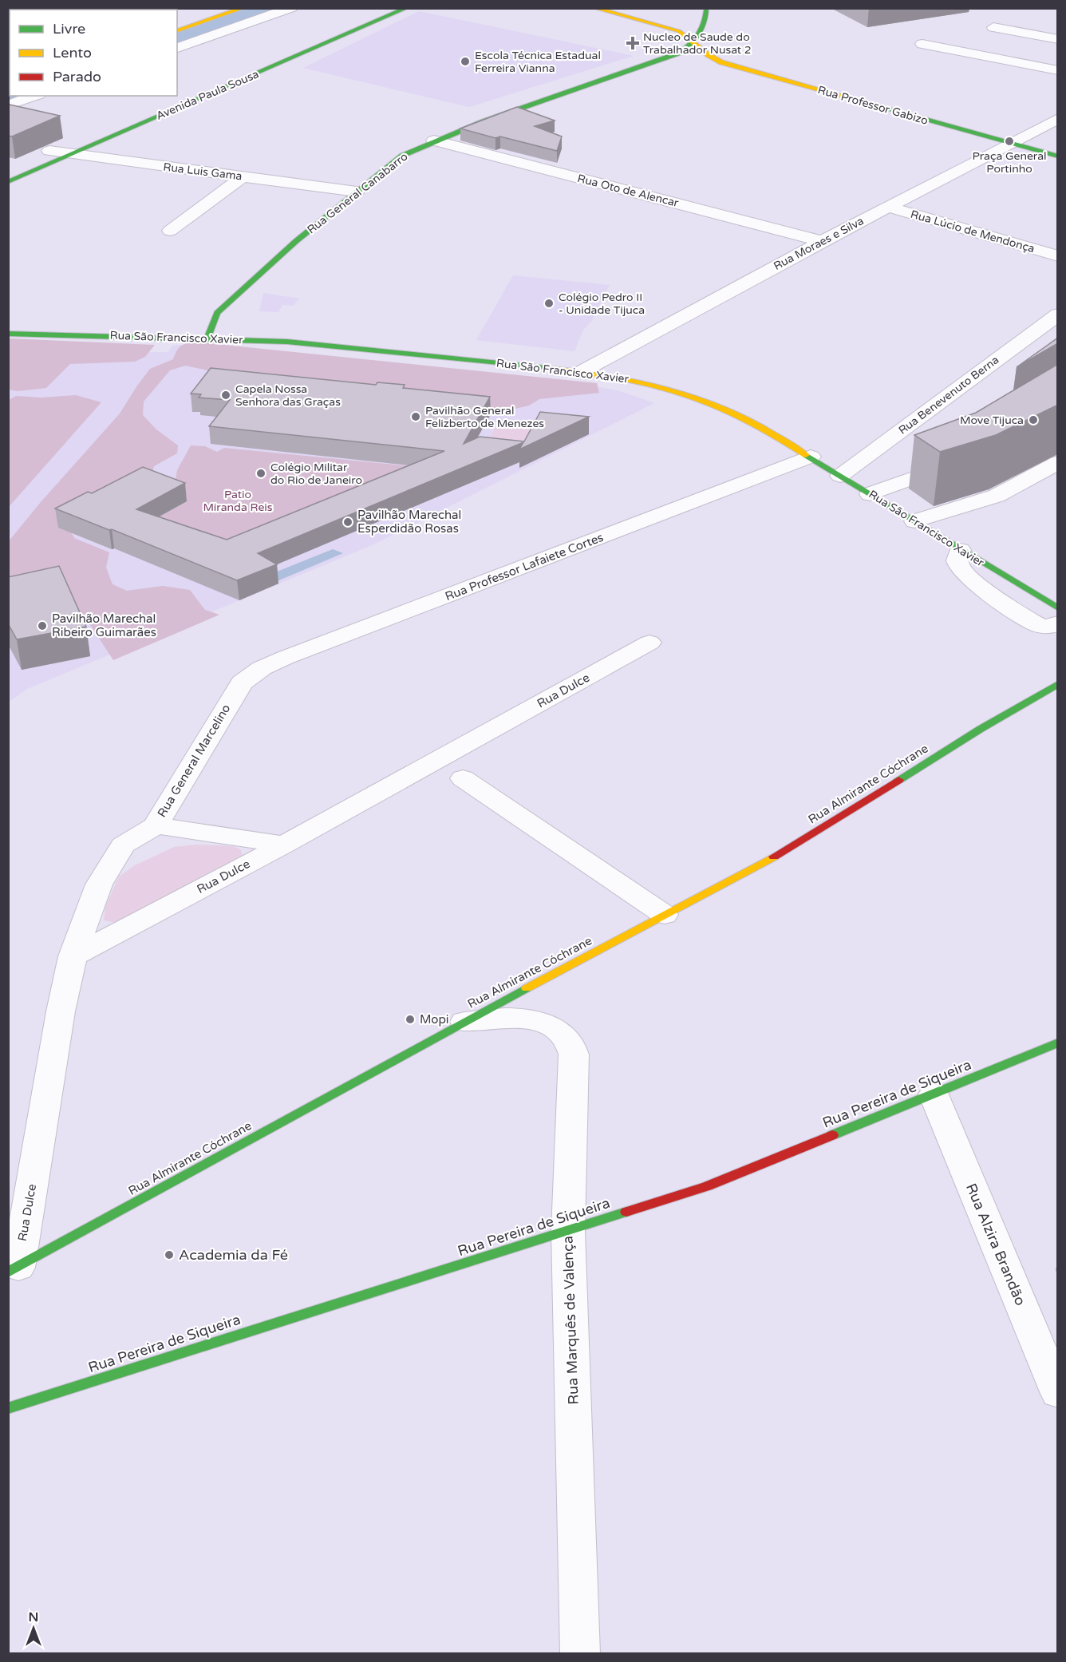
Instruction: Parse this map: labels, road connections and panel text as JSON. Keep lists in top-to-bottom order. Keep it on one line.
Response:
{"streets":{"street":["Avenida Paula Sousa","Rua Professor Gabizo","Rua Luis Gama","Rua Oto de Alencar","Rua General Canabarro","Rua Lúcio de Mendonça","Rua Moraes e Silva","Rua São Francisco Xavier","Rua Benevenuto Berna","Rua Professor Lafaiete Cortes","Rua Dulce","Rua General Marcelino","Rua Almirante Cóchrane","Rua Pereira de Siqueira","Rua Alzira Brandão","Rua Marquês de Valença"]},"crossings":[["Avenida Paula Sousa","Rua Luis Gama"],["Rua Professor Gabizo","Rua General Canabarro"],["Rua Professor Gabizo","Rua Moraes e Silva"],["Rua Luis Gama","Rua General Canabarro"],["Rua Oto de Alencar","Rua General Canabarro"],["Rua Oto de Alencar","Rua Moraes e Silva"],["Rua General Canabarro","Rua São Francisco Xavier"],["Rua Lúcio de Mendonça","Rua Moraes e Silva"],["Rua Moraes e Silva","Rua São Francisco Xavier"],["Rua São Francisco Xavier","Rua Benevenuto Berna"],["Rua São Francisco Xavier","Rua Professor Lafaiete Cortes"],["Rua Professor Lafaiete Cortes","Rua General Marcelino"],["Rua Dulce","Rua General Marcelino"],["Rua Dulce","Rua Almirante Cóchrane"],["Rua Almirante Cóchrane","Rua Marquês de Valença"],["Rua Pereira de Siqueira","Rua Alzira Brandão"],["Rua Pereira de Siqueira","Rua Marquês de Valença"]],"parks":["Patio Miranda Reis"],"places":{"health":["Nucleo de Saude do Trabalhador Nusat 2"],"other":["Escola Técnica Estadual Ferreira Vianna","Praça General Portinho","Colégio Pedro II - Unidade Tijuca","Capela Nossa Senhora das Graças","Pavilhão General Felizberto de Menezes","Move Tijuca","Colégio Militar do Rio de Janeiro","Pavilhão Marechal Esperdidão Rosas","Pavilhão Marechal Ribeiro Guimarães","Mopi","Academia da Fé"]},"legend":["Livre","Lento","Parado"],"north":"top"}
